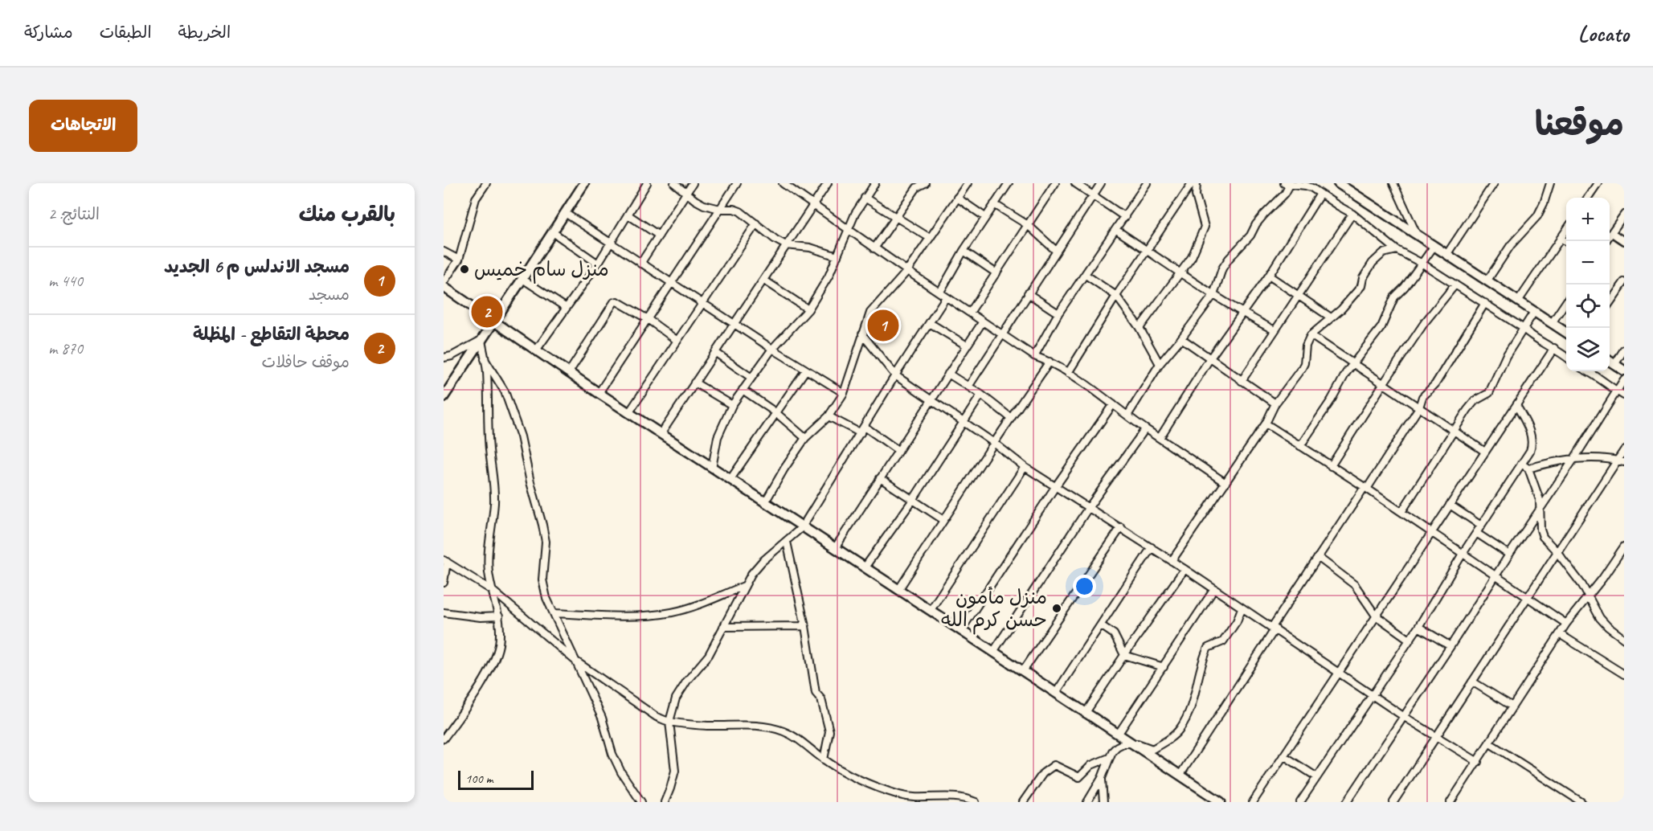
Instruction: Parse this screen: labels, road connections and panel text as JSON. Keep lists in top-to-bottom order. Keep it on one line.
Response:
{"places":["منزل سام خميس","منزل مأمون حسن كرم الله"],"scale_bar":"100 m","page":{"header":"Locato","nav":["الخريطة","الطبقات","مشاركة"],"title":"موقعنا","buttons":"الاتجاهات","heading":["بالقرب منك","النتائج: 2"],"map_buttons":["+","−"],"list":[{"mark":"1","name":"مسجد الاندلس م 6 الجديد","note":"مسجد","value":"440 m"},{"mark":"2","name":"محطة التقاطع - المظلة","note":"موقف حافلات","value":"870 m"}],"pins":["2","1"],"scale":"100 m"}}
